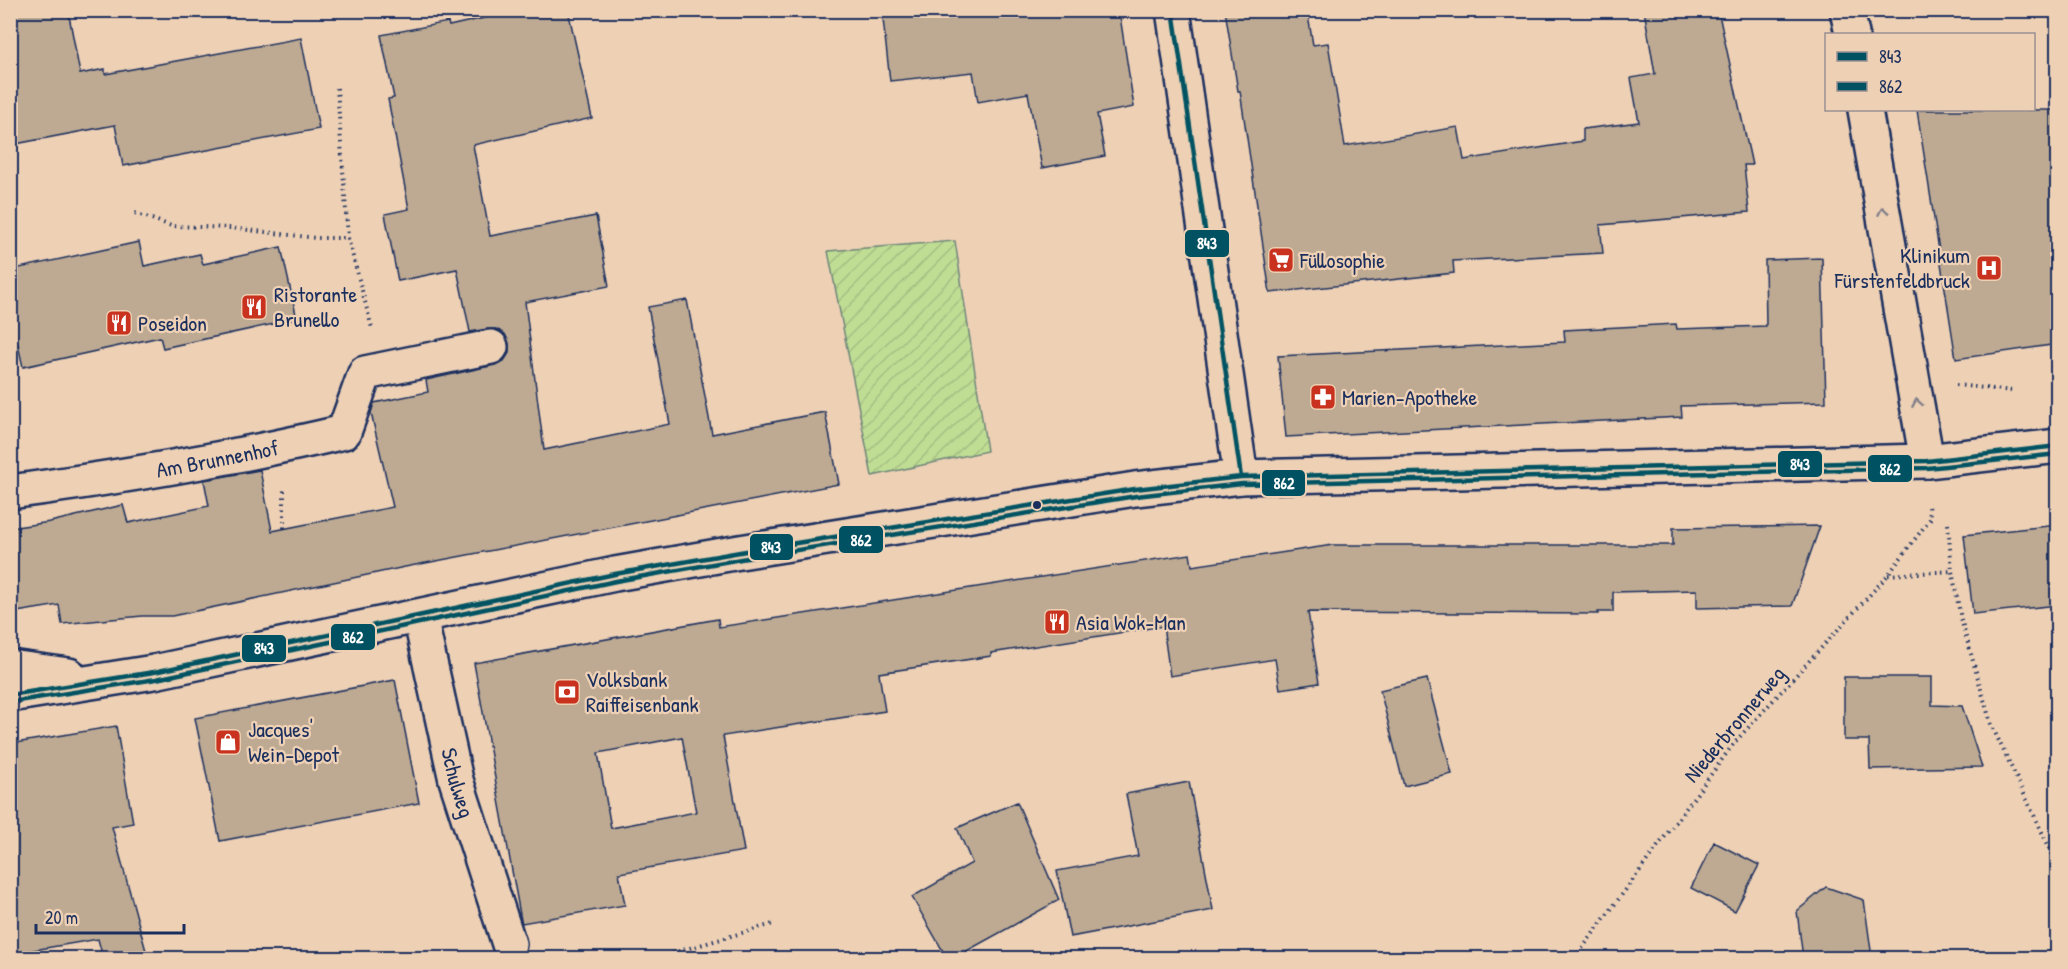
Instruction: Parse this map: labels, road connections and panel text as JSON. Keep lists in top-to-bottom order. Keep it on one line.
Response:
{"streets":{"street":["Am Brunnenhof","Schulweg"],"path":["Niederbronnerweg"]},"places":{"supermarket":["Füllosophie"],"hospital":["Klinikum Fürstenfeldbruck"],"restaurant":["Ristorante Brunello","Poseidon","Asia Wok-Man"],"pharmacy":["Marien-Apotheke"],"bank":["Volksbank Raiffeisenbank"],"shop":["Jacques' Wein-Depot"]},"lines":["transit line 843","transit line 862"],"legend":["843","862"],"scale_bar":"20 m"}
